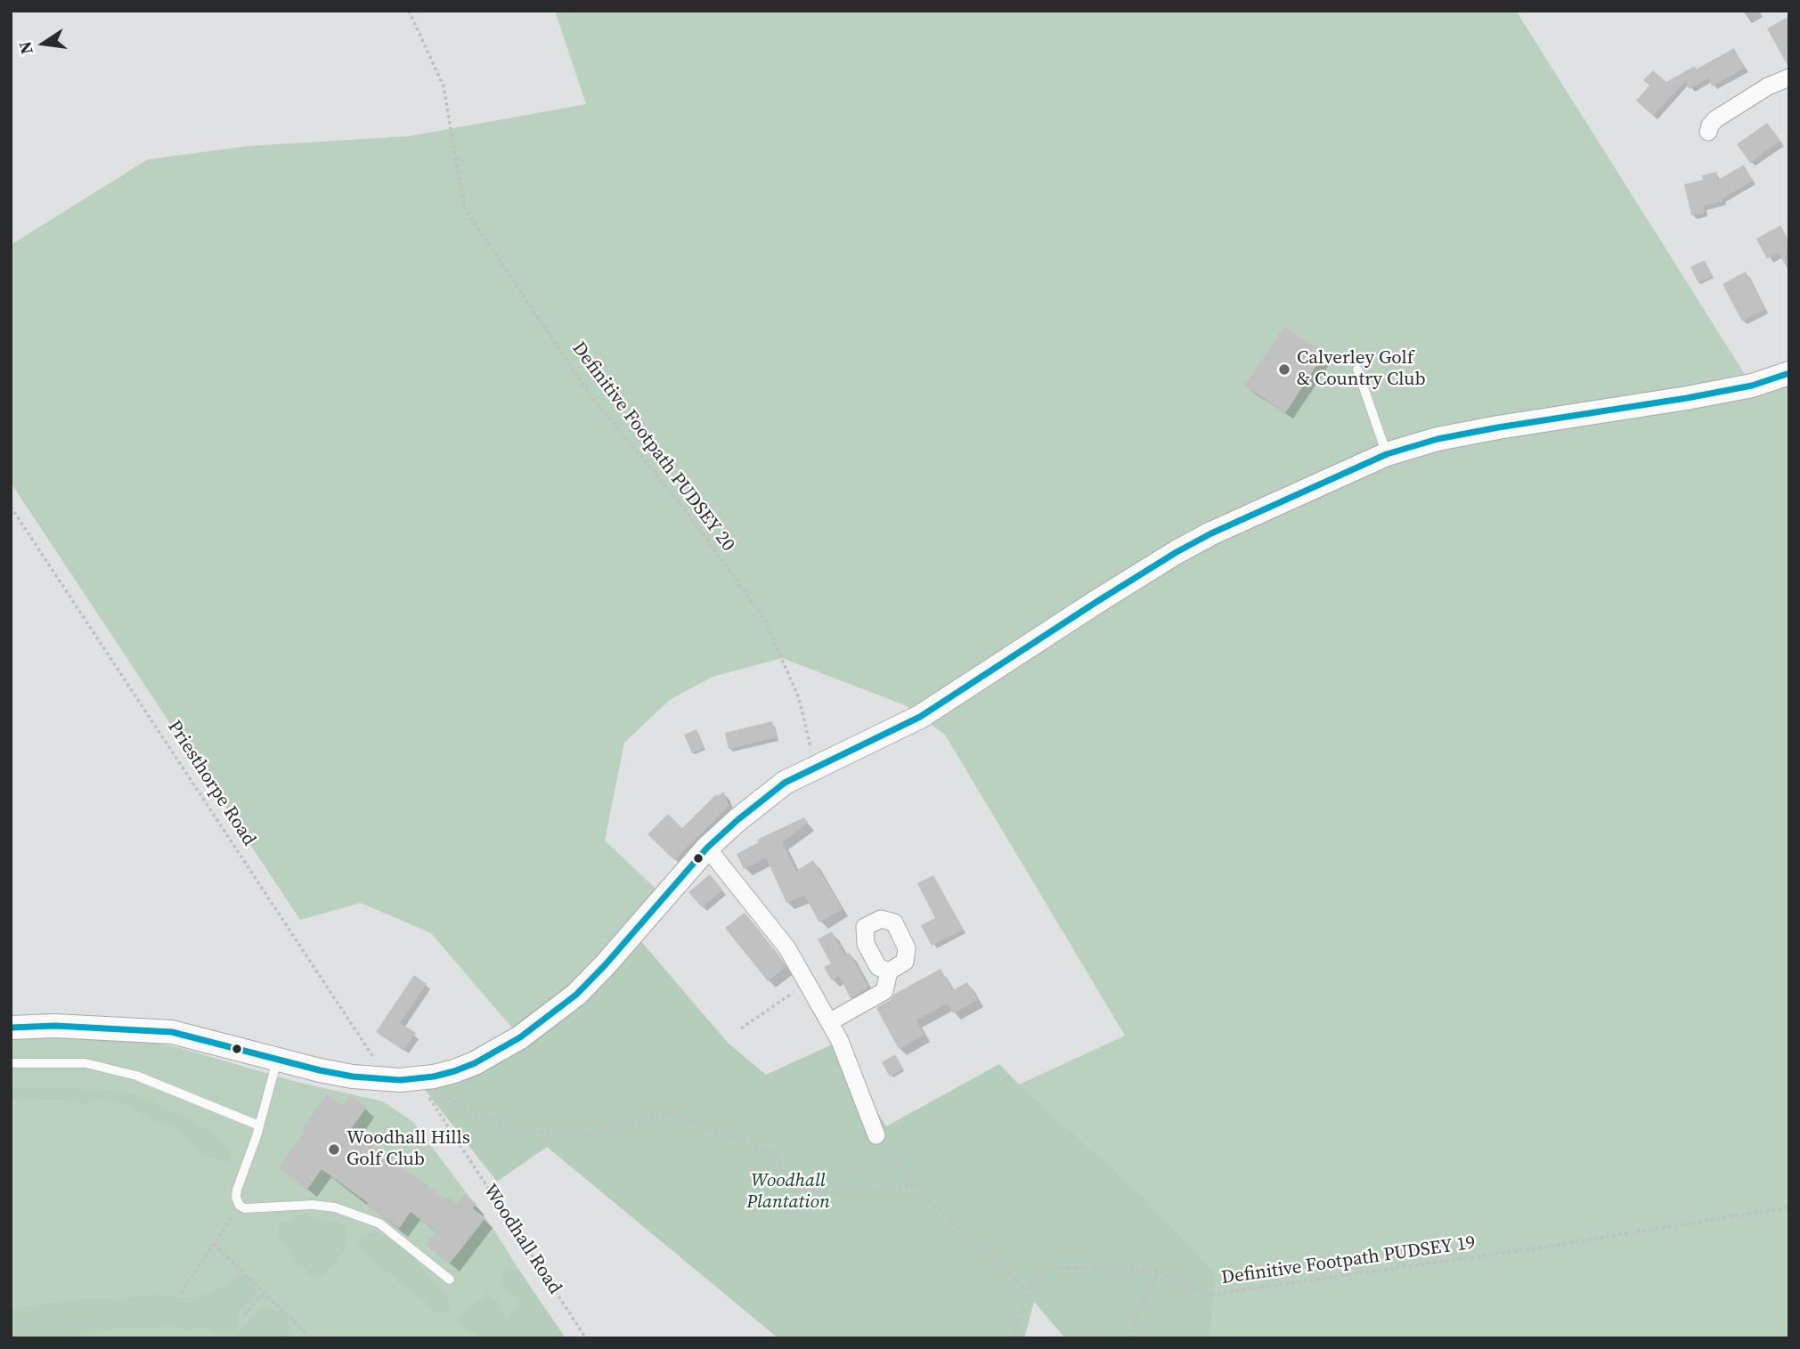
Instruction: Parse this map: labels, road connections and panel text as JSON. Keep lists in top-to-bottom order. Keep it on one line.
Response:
{"streets":{"path":["Definitive Footpath PUDSEY 20","Priesthorpe Road","Woodhall Road","Definitive Footpath PUDSEY 19"]},"parks":["Woodhall Plantation"],"places":["Calverley Golf & Country Club","Woodhall Hills Golf Club"],"north":"left"}
